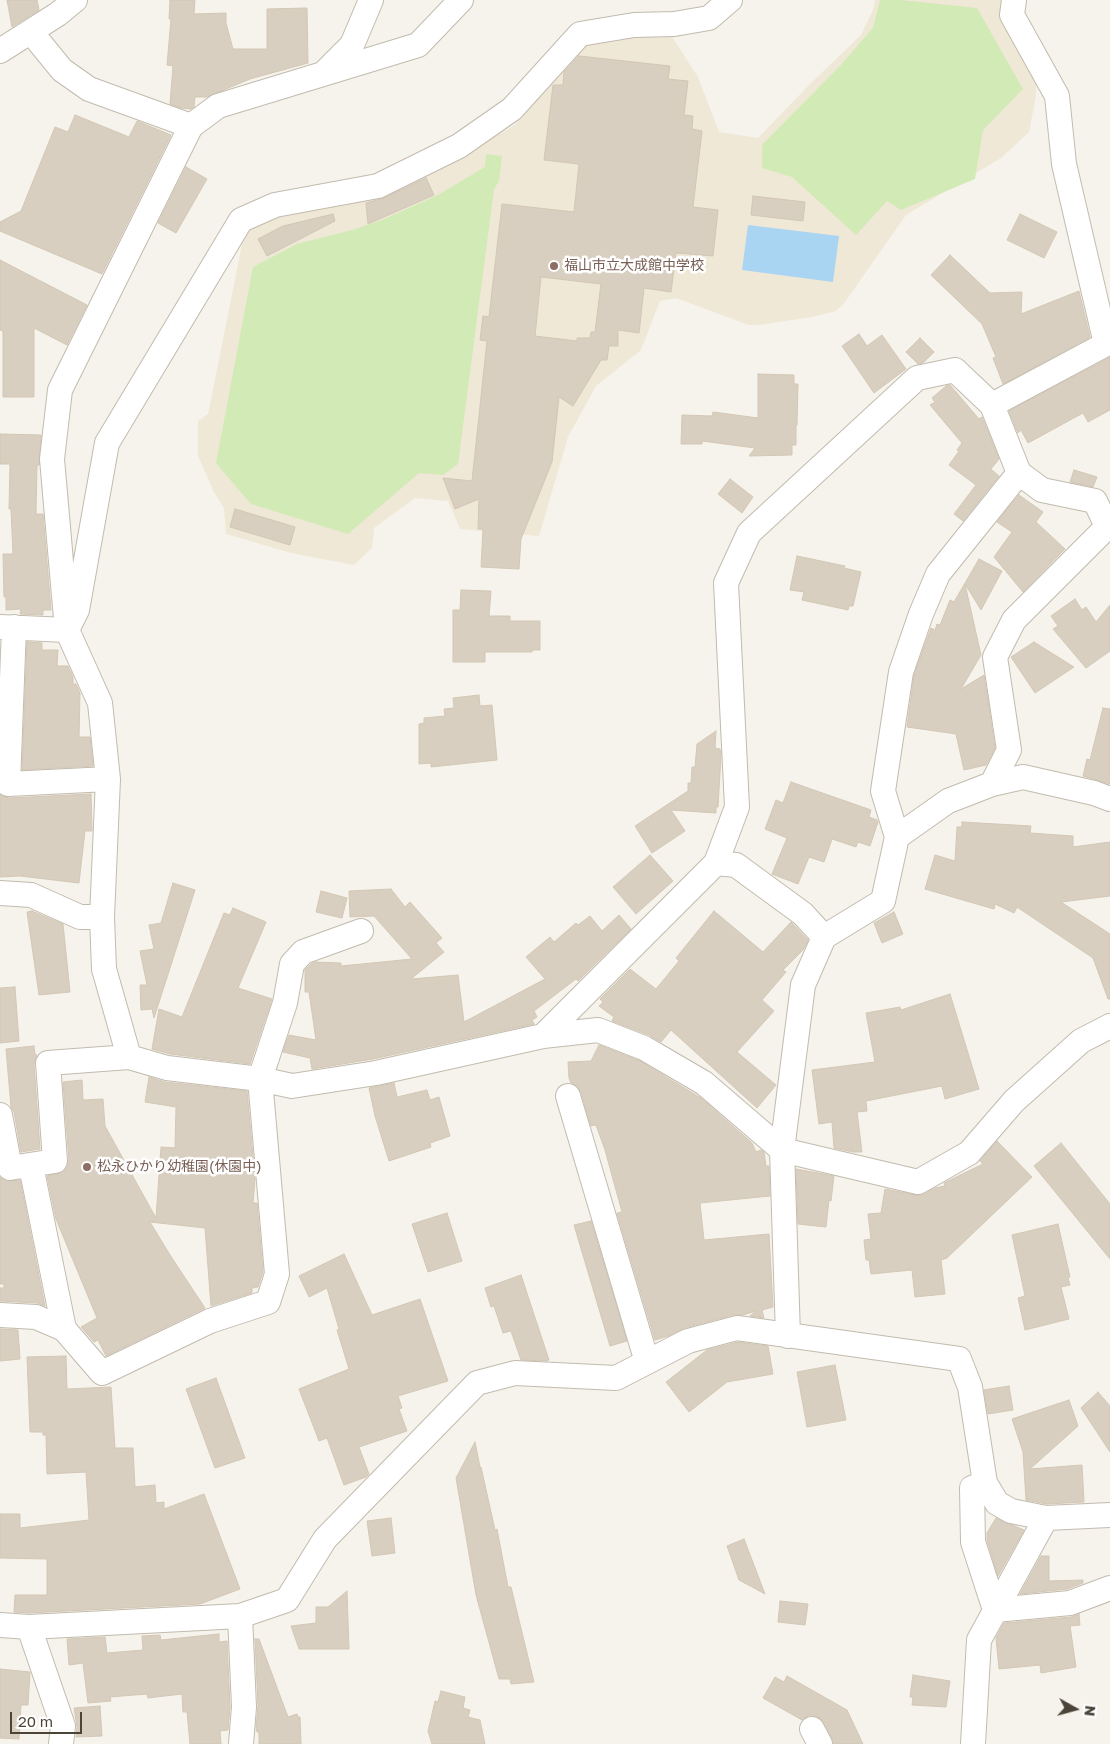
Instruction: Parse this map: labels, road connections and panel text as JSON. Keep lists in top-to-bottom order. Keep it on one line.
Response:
{"places":["福山市立大成館中学校","松永ひかり幼稚園(休園中)"],"scale_bar":"20 m","north":"right"}
